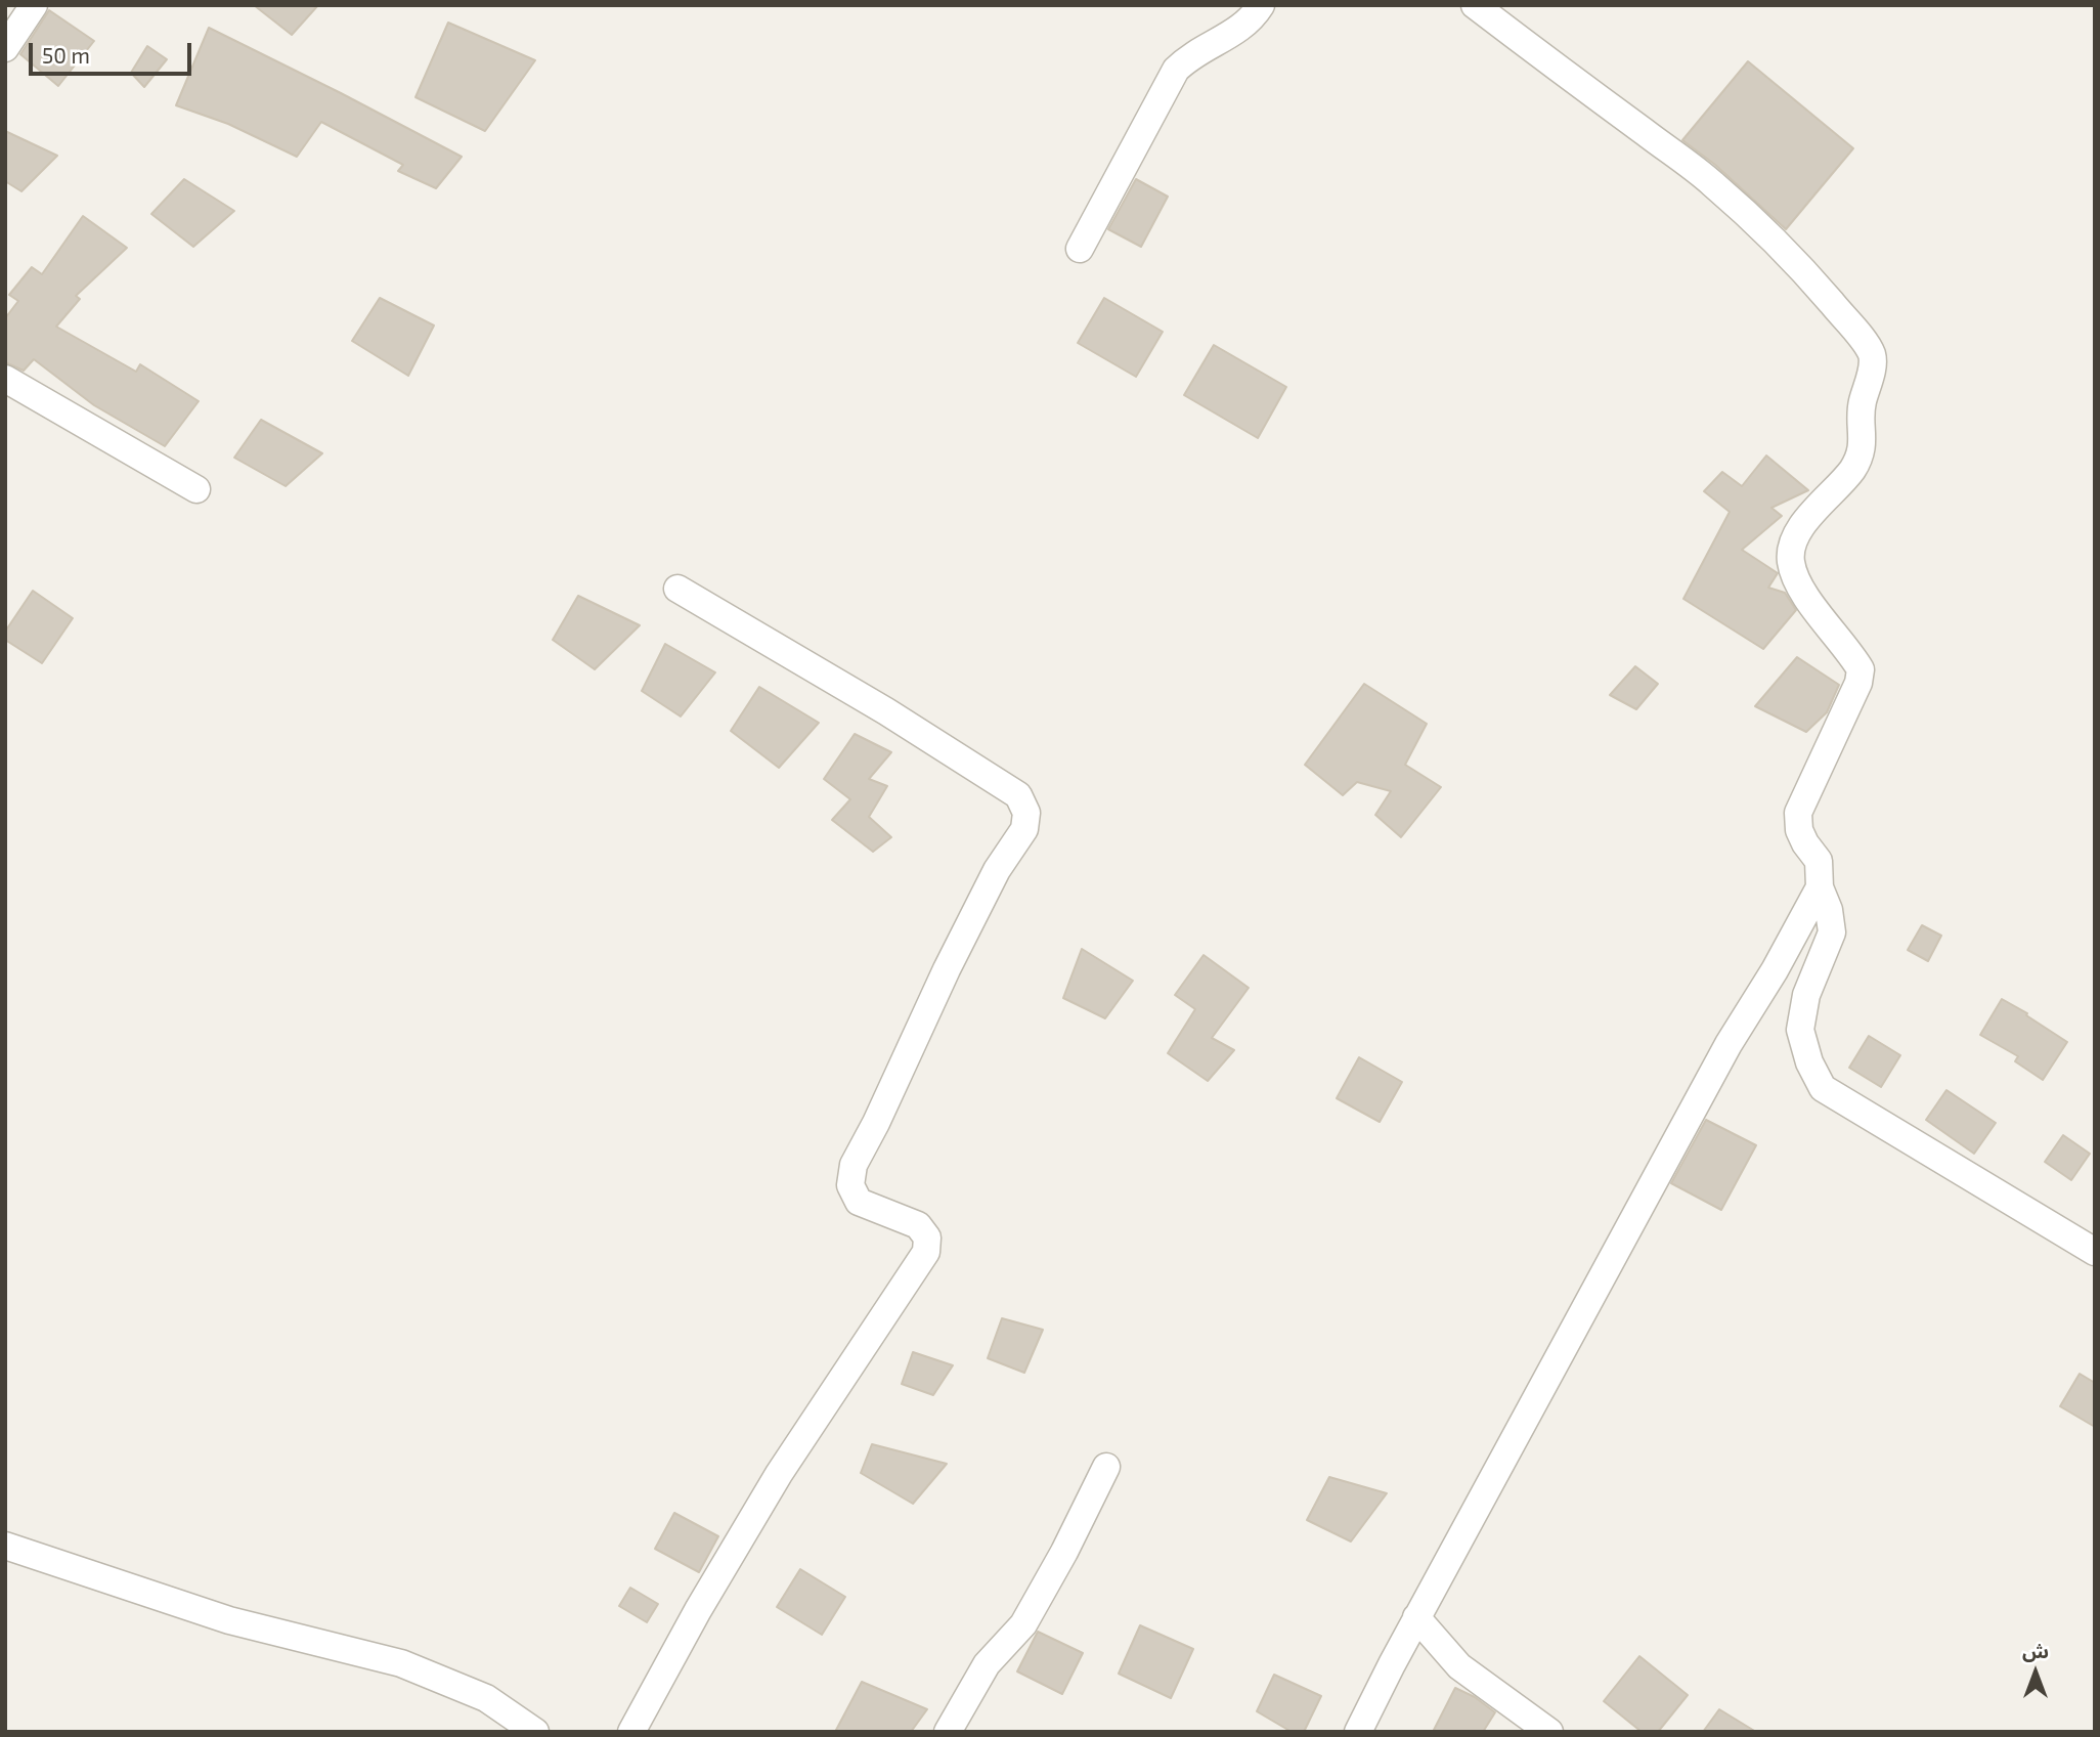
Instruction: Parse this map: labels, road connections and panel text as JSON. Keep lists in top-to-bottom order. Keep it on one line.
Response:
{"scale_bar":"50 m","north":"top"}
